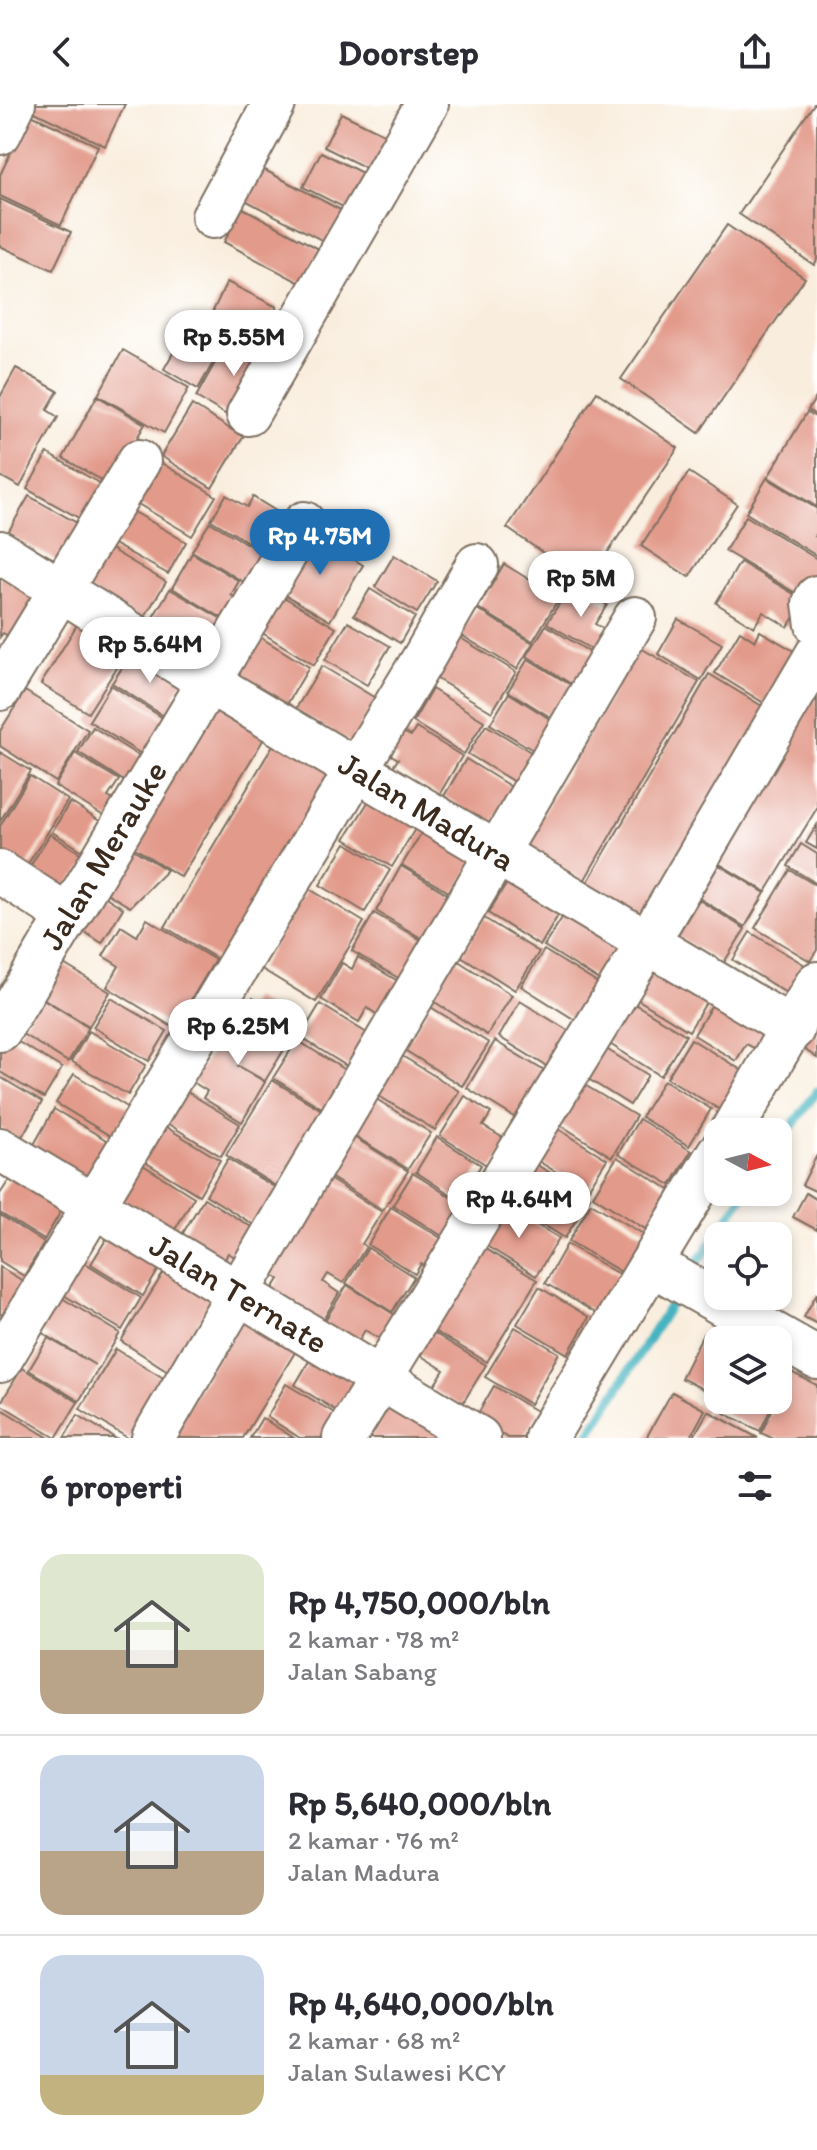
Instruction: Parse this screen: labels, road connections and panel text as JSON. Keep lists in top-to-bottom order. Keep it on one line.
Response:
{"streets":{"street":["Jalan Madura","Jalan Merauke","Jalan Ternate"]},"crossings":[["Jalan Madura","Jalan Merauke"]],"north":"right","page":{"header":"Doorstep","price":["Rp 5.55M","Rp 4.75M","Rp 5M","Rp 5.64M","Rp 6.25M","Rp 4.64M"],"heading":"6 properti","list":[{"name":"Rp 4,750,000/bln","note":"2 kamar · 78 m² · Jalan Sabang"},{"name":"Rp 5,640,000/bln","note":"2 kamar · 76 m² · Jalan Madura"},{"name":"Rp 4,640,000/bln","note":"2 kamar · 68 m² · Jalan Sulawesi KCY"}]}}
